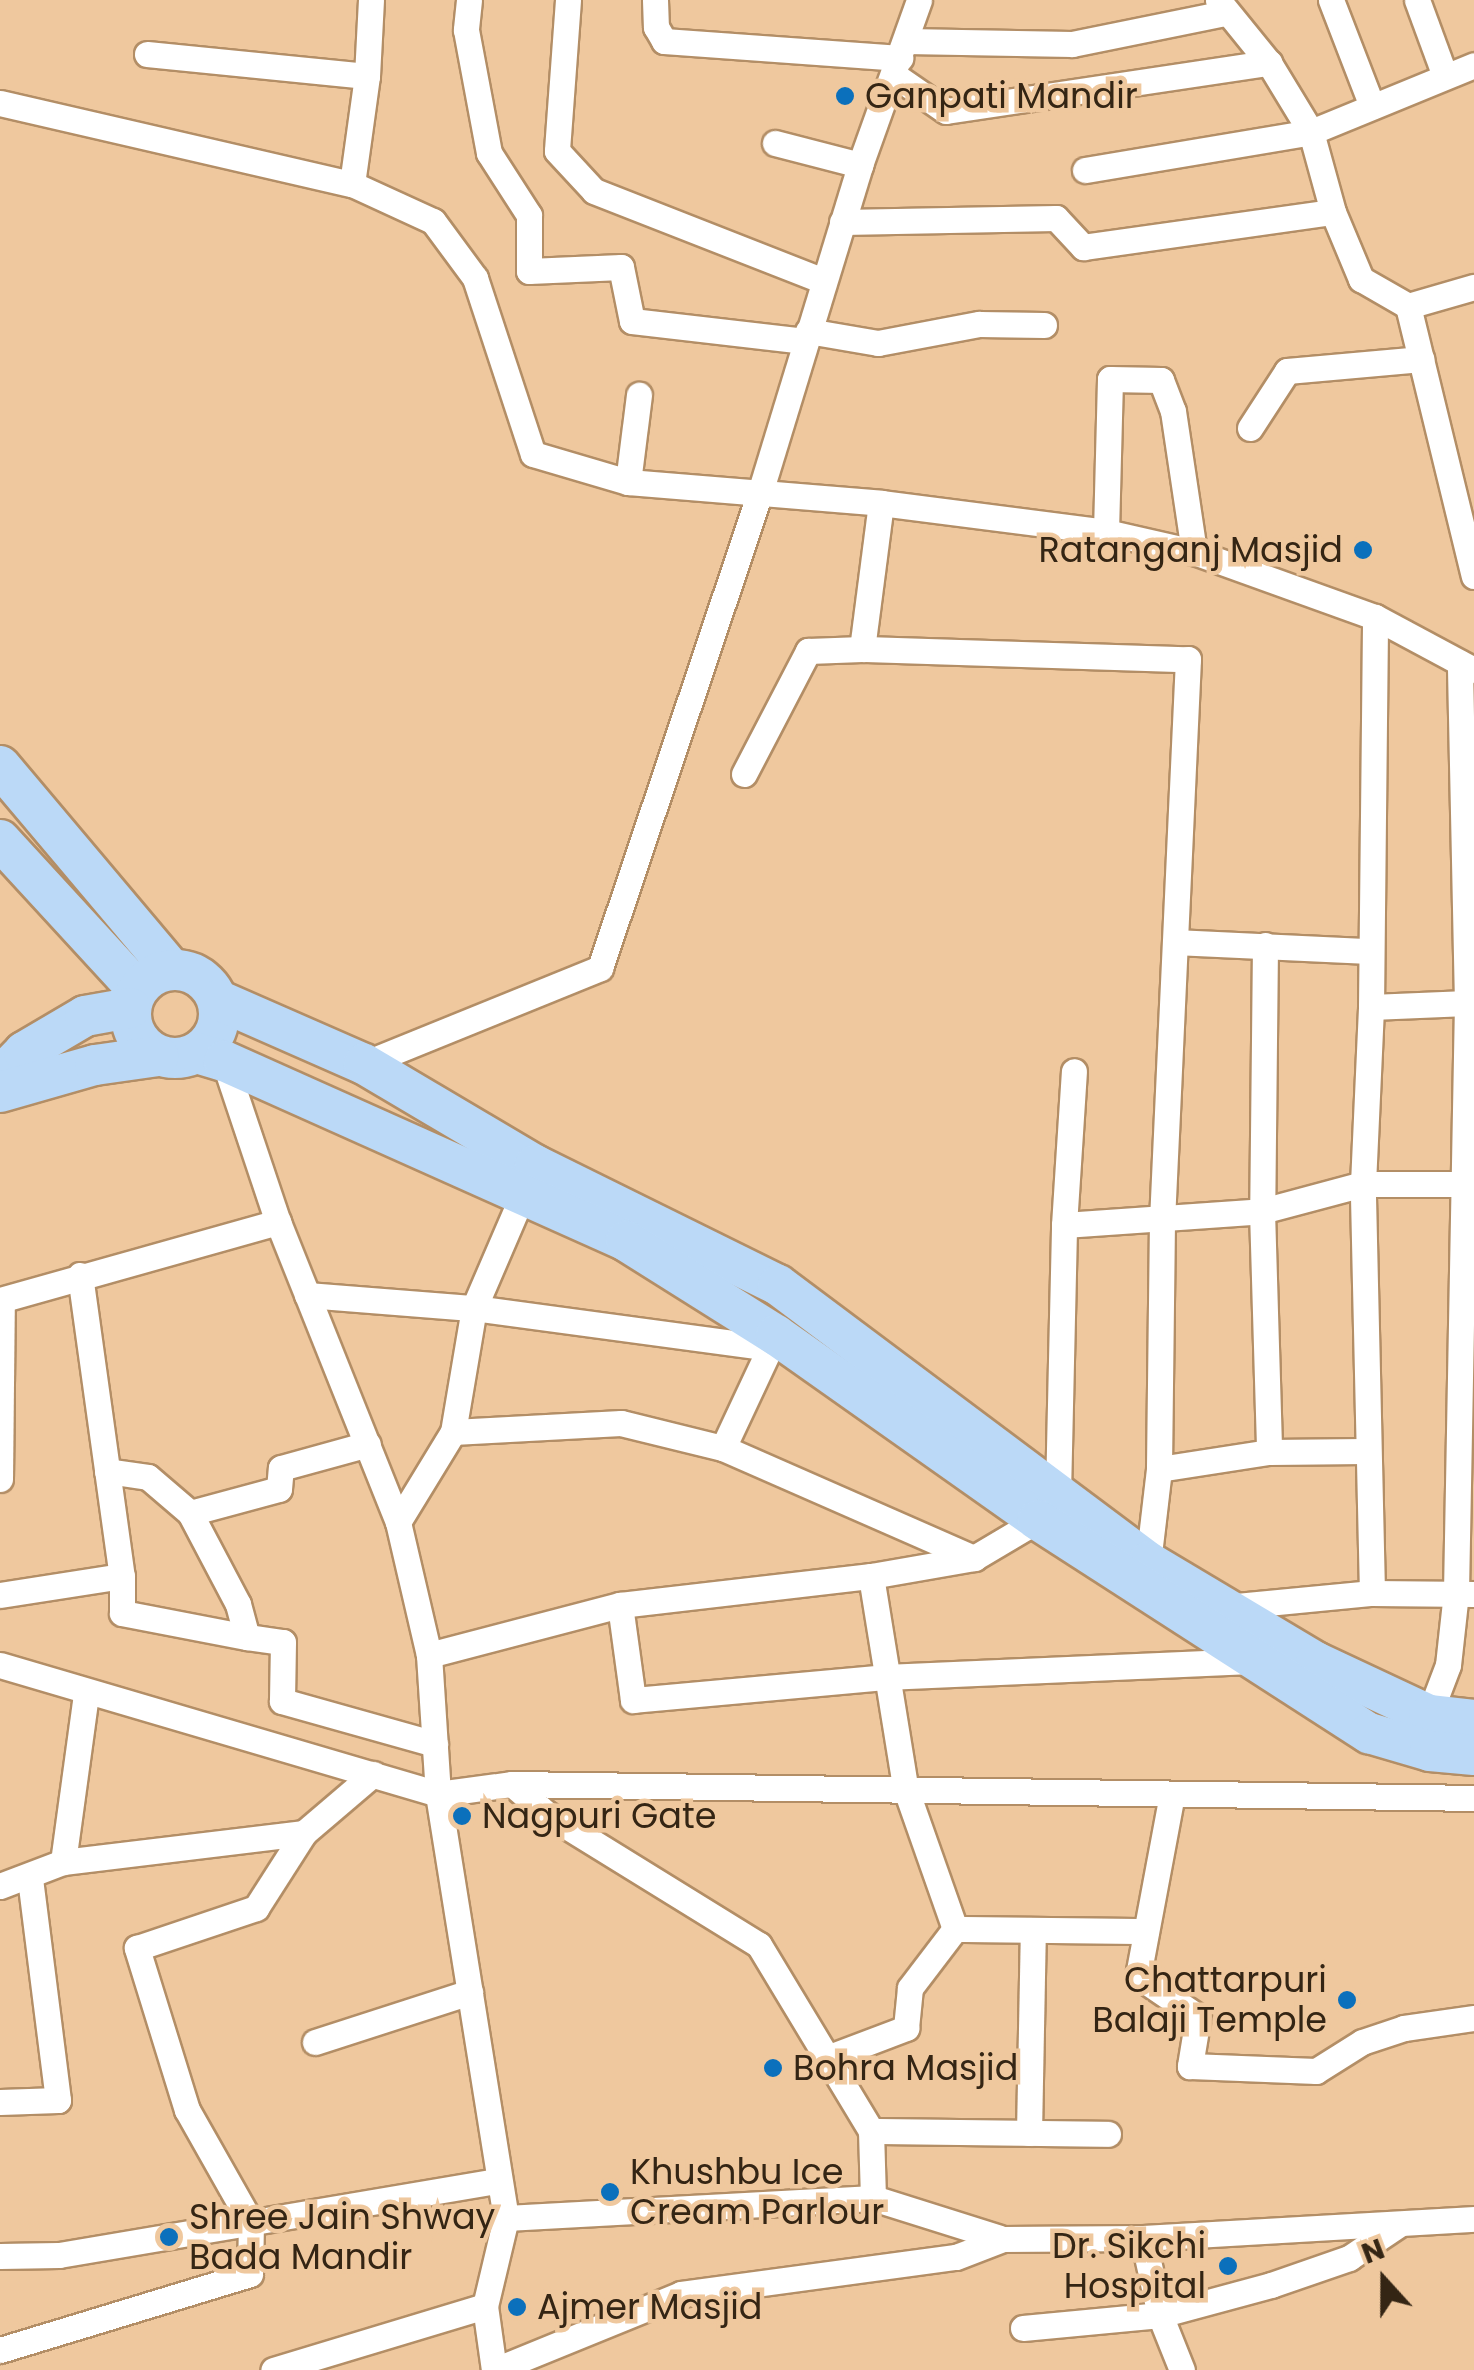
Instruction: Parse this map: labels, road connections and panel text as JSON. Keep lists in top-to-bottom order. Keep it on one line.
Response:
{"places":["Ganpati Mandir","Ratanganj Masjid","Nagpuri Gate","Chattarpuri Balaji Temple","Bohra Masjid","Khushbu Ice Cream Parlour","Shree Jain Shway Bada Mandir","Dr. Sikchi Hospital","Ajmer Masjid"],"north":"top"}
